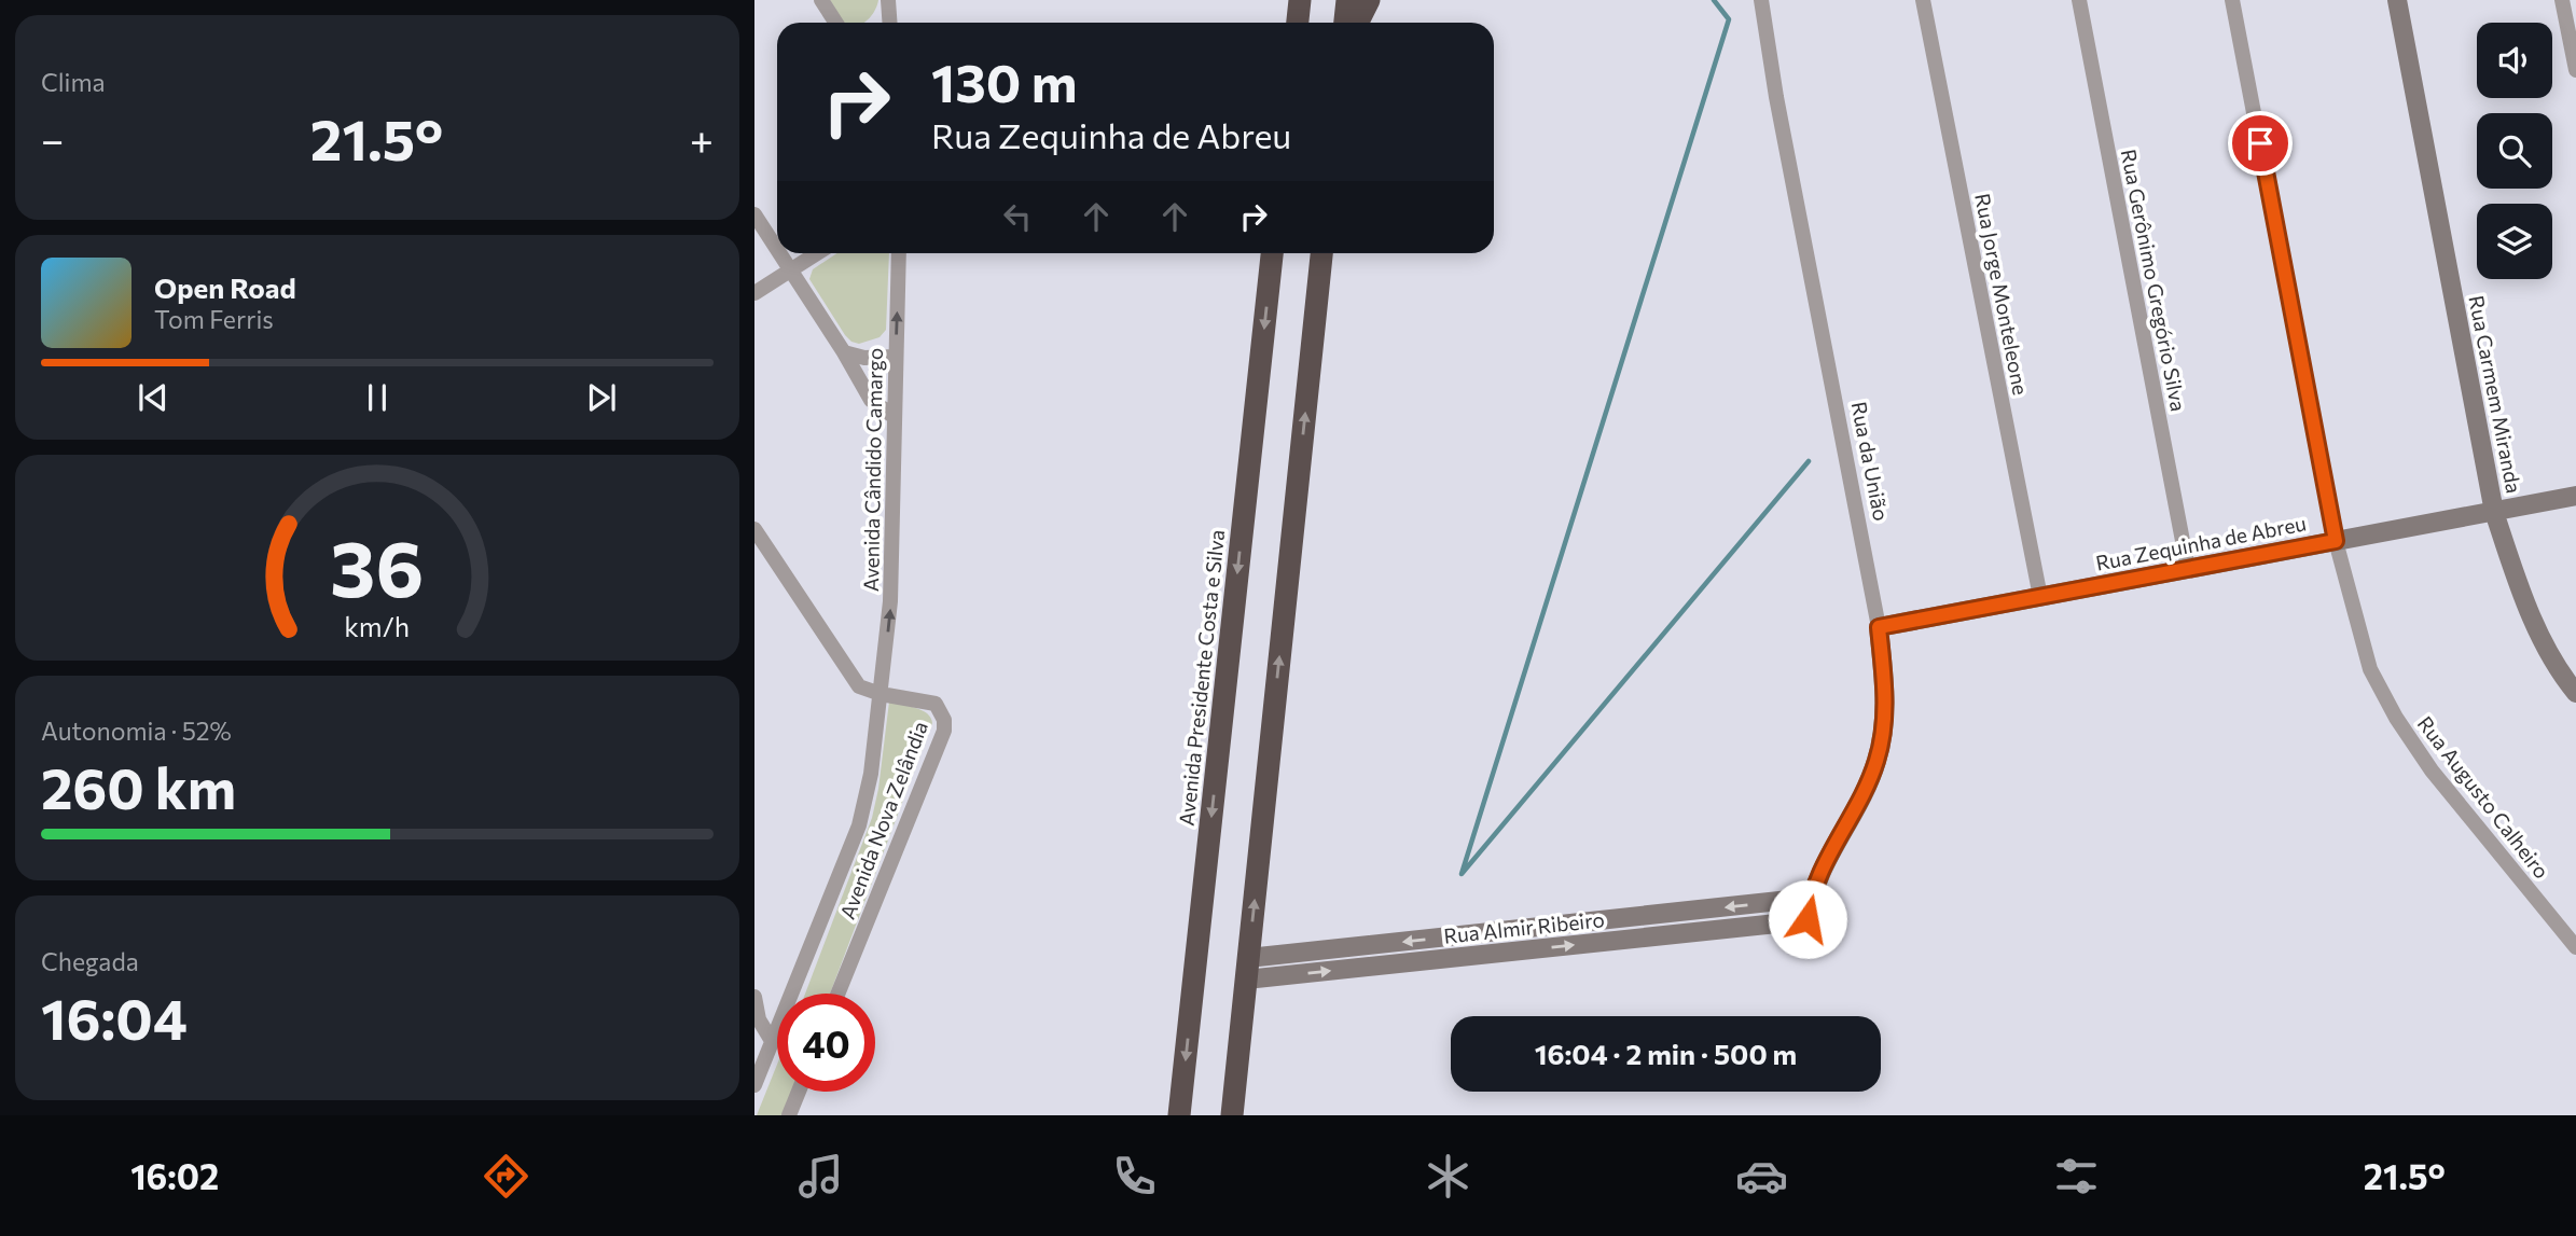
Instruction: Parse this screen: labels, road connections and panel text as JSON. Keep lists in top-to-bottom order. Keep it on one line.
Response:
{"streets":{"highway":["Avenida Presidente Costa e Silva"],"street":["Rua Gerônimo Gregório Silva","Rua Jorge Monteleone","Rua Carmem Miranda","Rua da União","Avenida Cândido Camargo","Rua Zequinha de Abreu","Rua Augusto Calheiro","Avenida Nova Zelândia","Rua Almir Ribeiro"]},"crossings":[["Rua Gerônimo Gregório Silva","Rua Zequinha de Abreu"],["Rua Jorge Monteleone","Rua Zequinha de Abreu"],["Rua Carmem Miranda","Rua Zequinha de Abreu"],["Rua da União","Rua Zequinha de Abreu"],["Rua da União","Rua Almir Ribeiro"],["Avenida Cândido Camargo","Avenida Nova Zelândia"],["Rua Zequinha de Abreu","Rua Augusto Calheiro"]],"one_way":["Avenida Cândido Camargo"],"page":{"tile":["Clima",["Autonomia · 52%","260 km"],["Chegada","16:04"]],"turn":["130 m","Rua Zequinha de Abreu"],"heat":["−","21.5°","+"],"song":["Open Road","Tom Ferris"],"limit":"40","trip":"16:04 · 2 min · 500 m","tabs":["16:02","21.5°"],"gauge":["36","km/h"]}}
